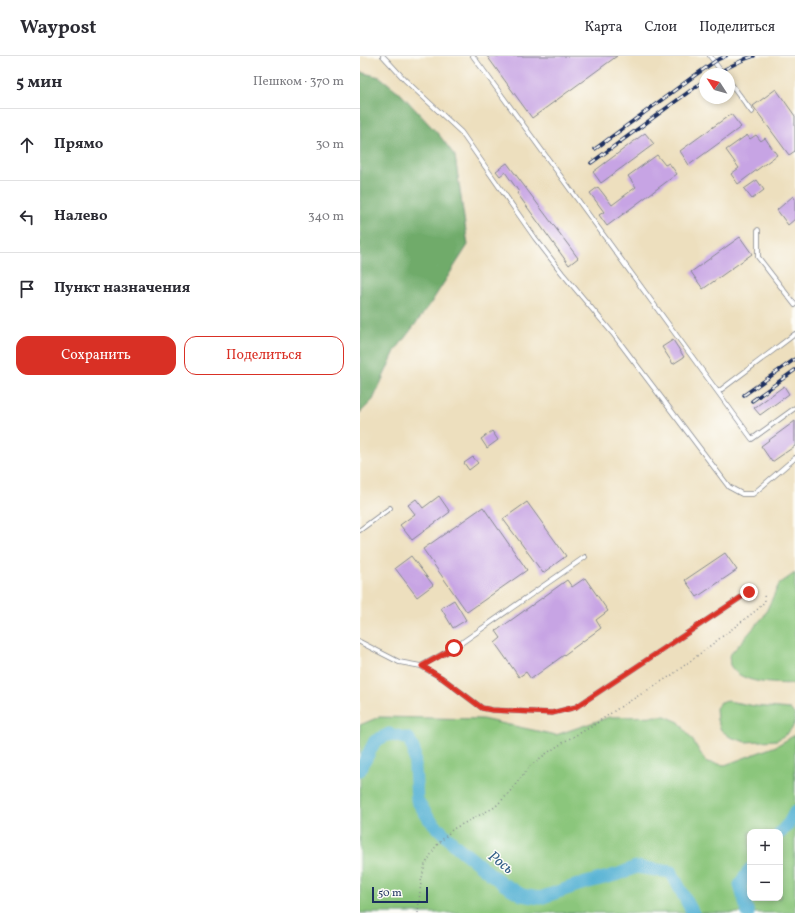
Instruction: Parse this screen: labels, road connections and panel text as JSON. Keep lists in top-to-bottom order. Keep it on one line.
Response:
{"water":["Рось"],"scale_bar":"50 m","north":"top left","page":{"header":"Waypost","nav":["Карта","Слои","Поделиться"],"heading":["5 мин","Пешком · 370 m"],"list":[["Прямо","30 m"],["Налево","340 m"],"Пункт назначения"],"buttons":["Сохранить","Поделиться"],"map_buttons":["+","−"],"scale":"50 m"}}
